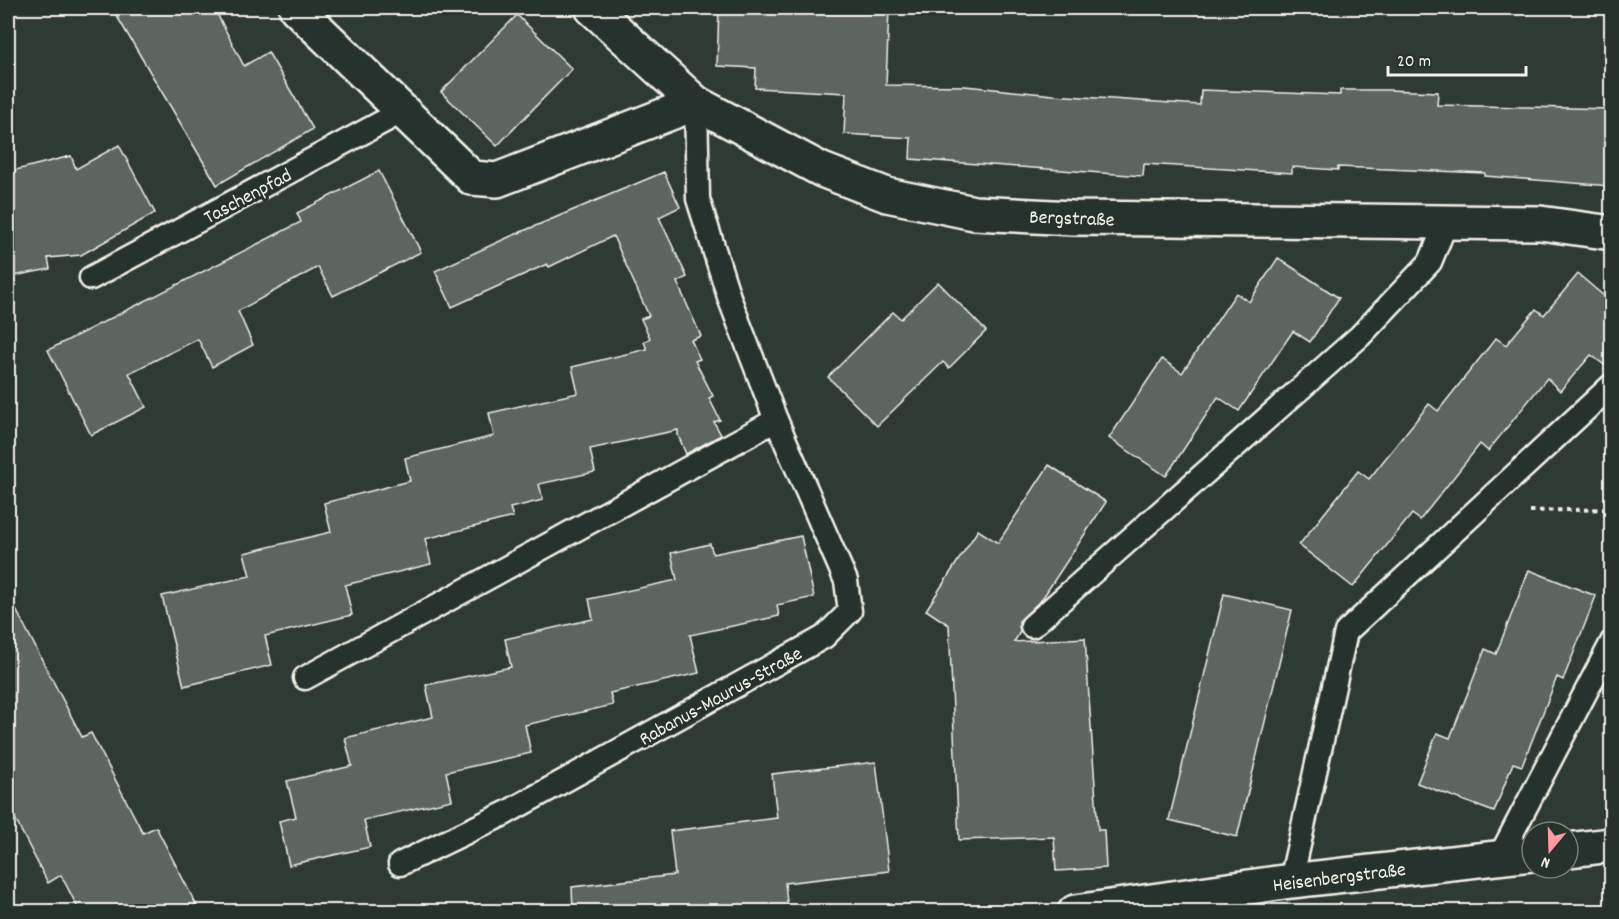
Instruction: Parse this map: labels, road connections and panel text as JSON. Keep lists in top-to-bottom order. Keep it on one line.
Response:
{"streets":{"street":["Bergstraße","Heisenbergstraße"],"lane":["Taschenpfad","Rabanus-Maurus-Straße"]},"crossings":[["Bergstraße","Rabanus-Maurus-Straße"]],"scale_bar":"20 m","north":"bottom"}
